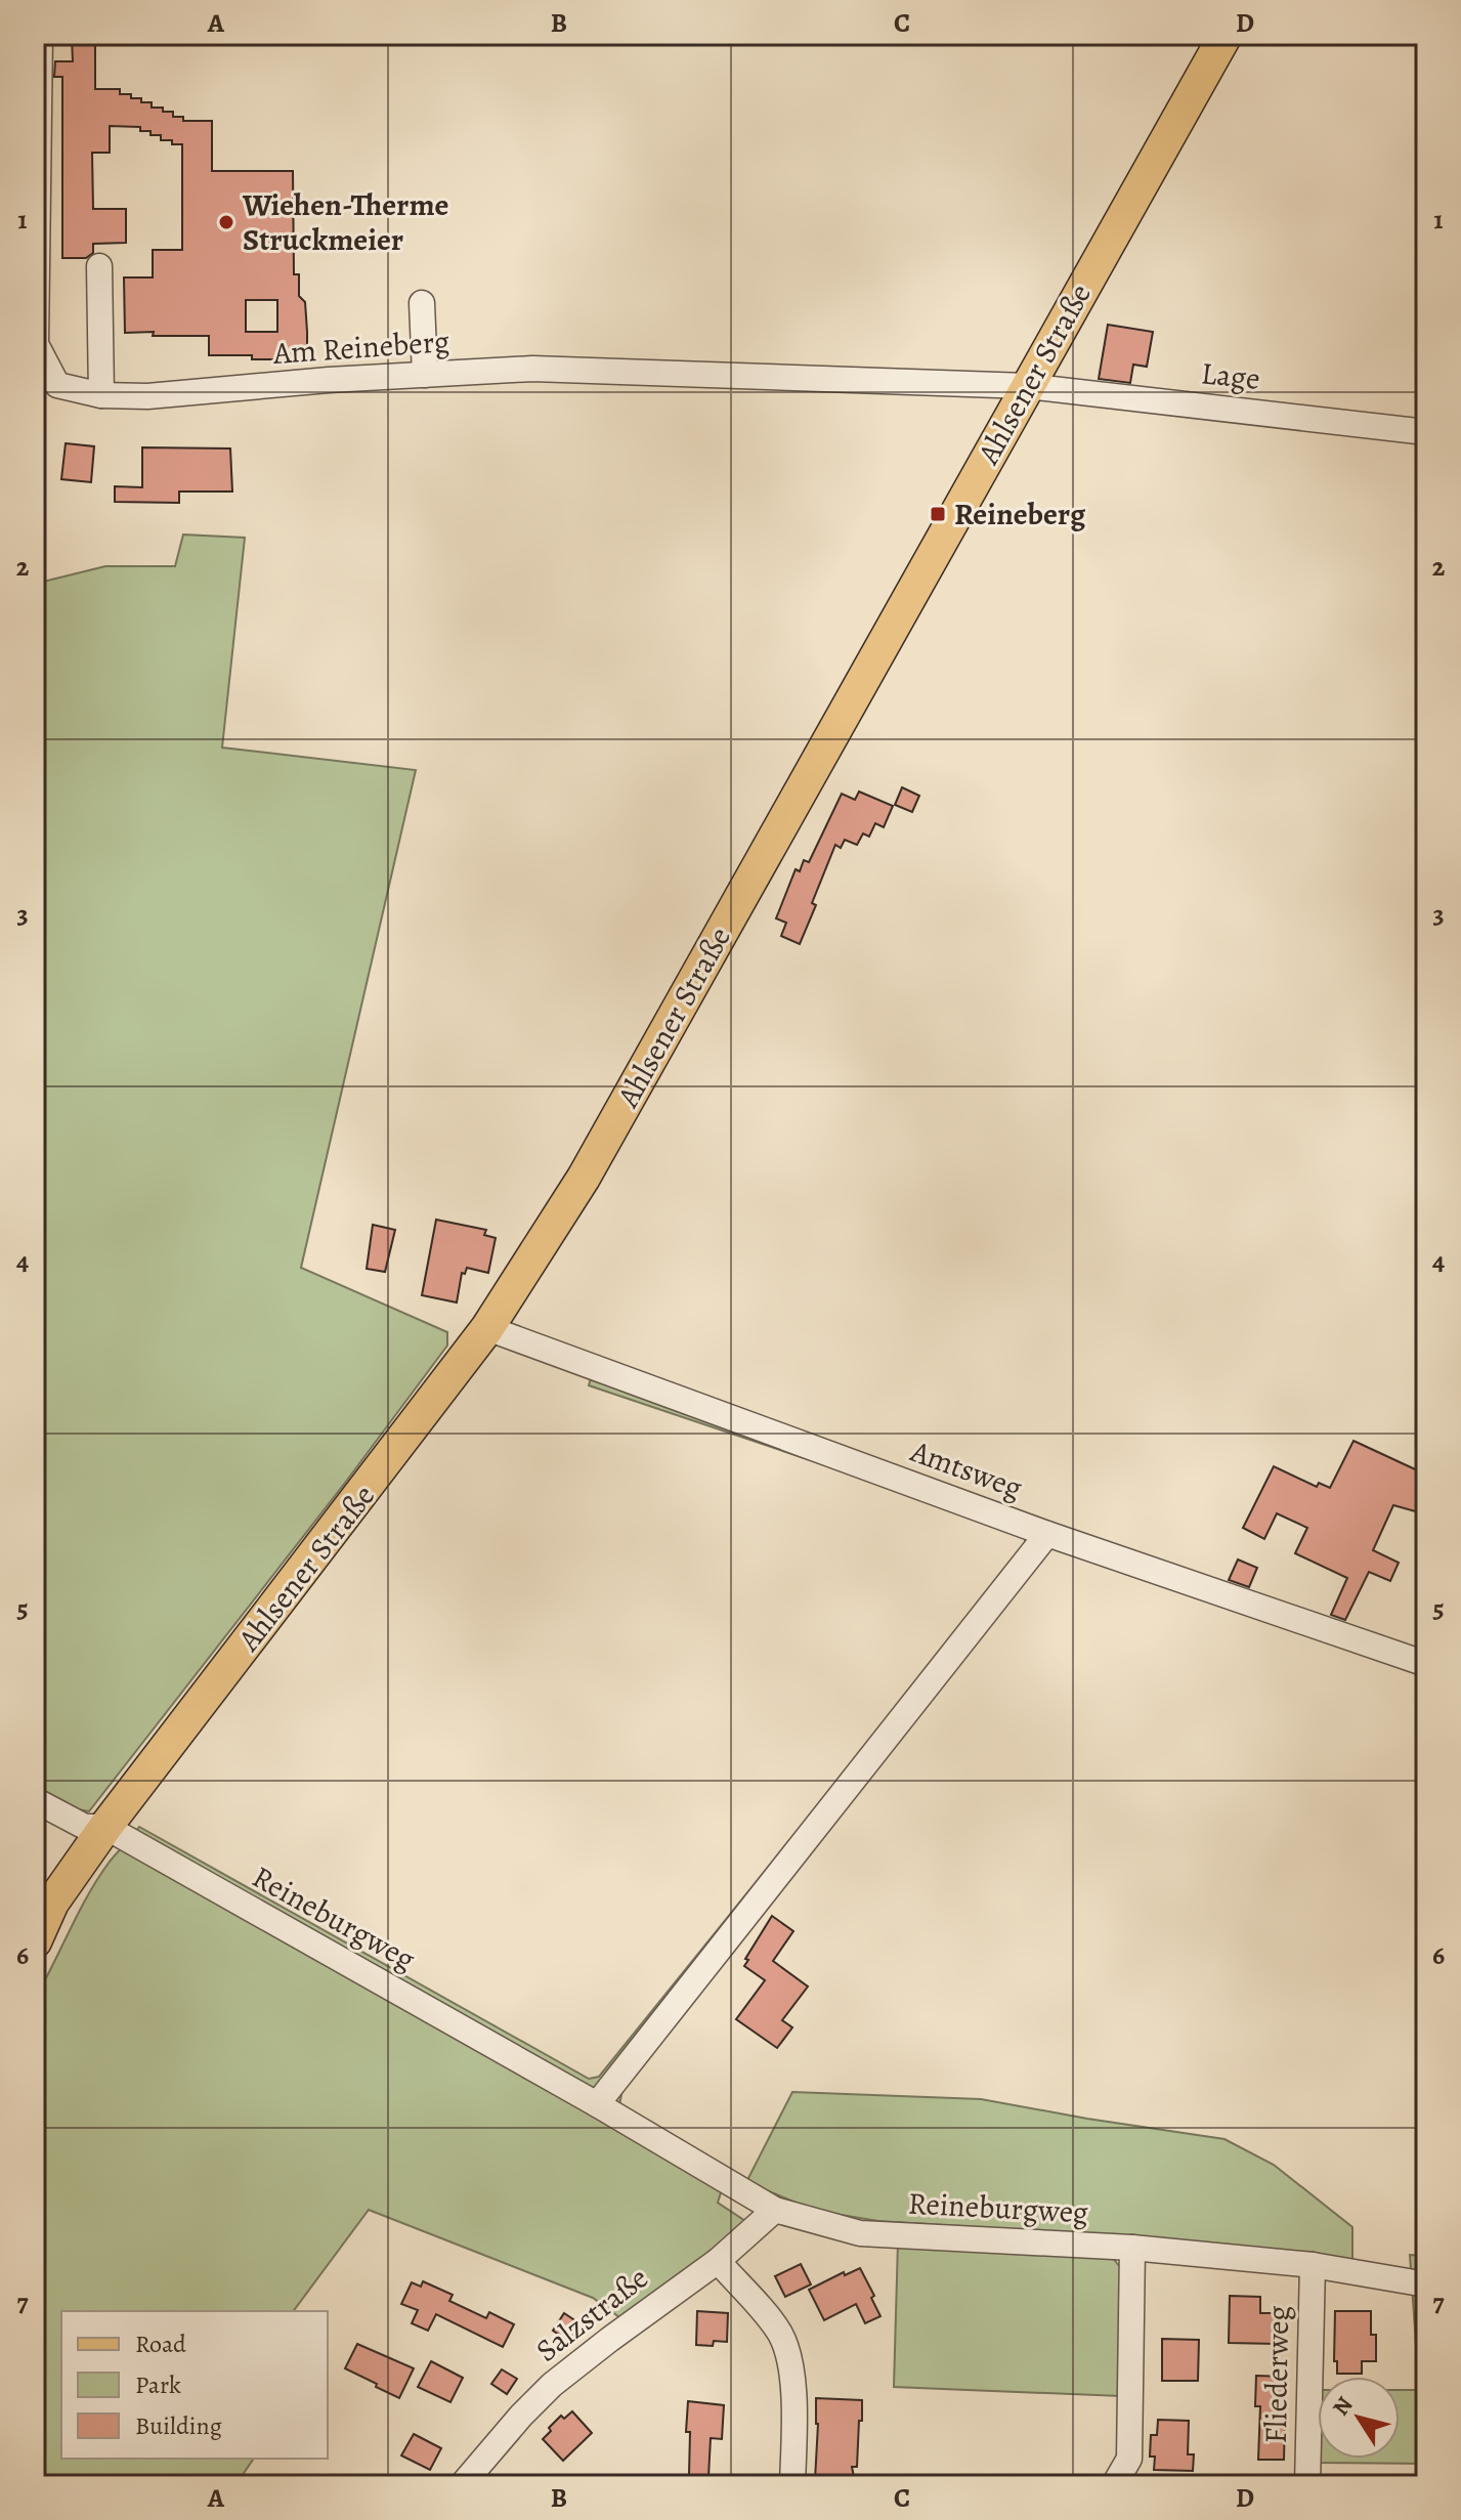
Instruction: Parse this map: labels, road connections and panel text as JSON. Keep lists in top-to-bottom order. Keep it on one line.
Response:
{"streets":{"main road":["Ahlsener Straße"],"street":["Am Reineberg","Lage","Amtsweg","Reineburgweg","Salzstraße","Fliederweg"]},"crossings":[["Am Reineberg","Ahlsener Straße"],["Am Reineberg","Lage"],["Ahlsener Straße","Lage"],["Ahlsener Straße","Amtsweg"],["Ahlsener Straße","Reineburgweg"],["Reineburgweg","Salzstraße"],["Reineburgweg","Fliederweg"]],"places":{"other":["Wiehen-Therme Struckmeier"],"transit":["Reineberg"]},"legend":["Road","Park","Building"],"north":"top left","grid":{"columns":["A","B","C","D"],"rows":["1","2","3","4","5","6","7"]}}
